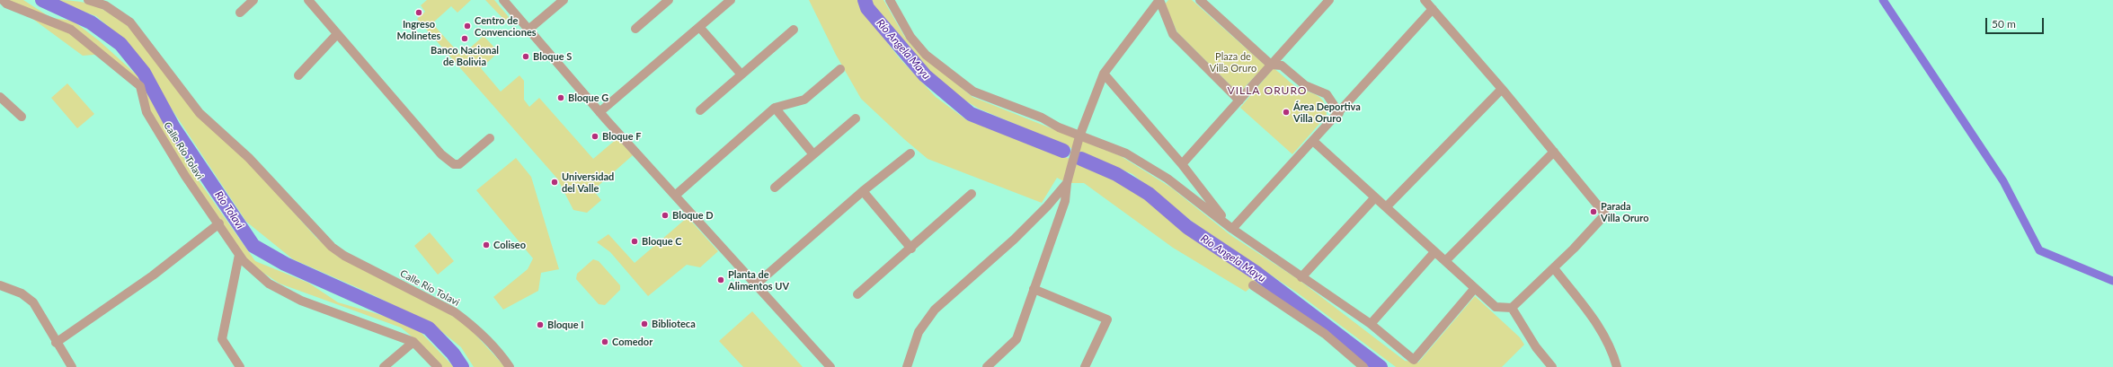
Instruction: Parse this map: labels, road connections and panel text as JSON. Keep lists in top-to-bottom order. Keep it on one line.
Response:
{"streets":{"street":["Calle Río Tolavi"]},"districts":["VILLA ORURO"],"water":["Río Angela Mayu","Río Tolavi"],"parks":["Plaza de Villa Oruro"],"places":["Ingreso Molinetes","Centro de Convenciones","Banco Nacional de Bolivia","Bloque S","Bloque G","Área Deportiva Villa Oruro","Bloque F","Universidad del Valle","Parada Villa Oruro","Bloque D","Bloque C","Coliseo","Planta de Alimentos UV","Biblioteca","Bloque I","Comedor"],"scale_bar":"50 m"}
